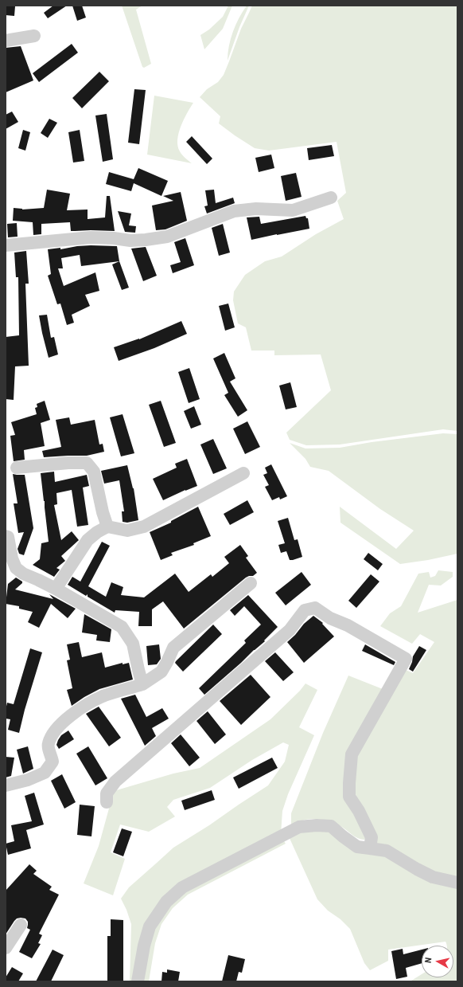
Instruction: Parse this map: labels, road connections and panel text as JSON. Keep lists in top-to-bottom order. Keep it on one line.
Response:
{"north":"left"}
